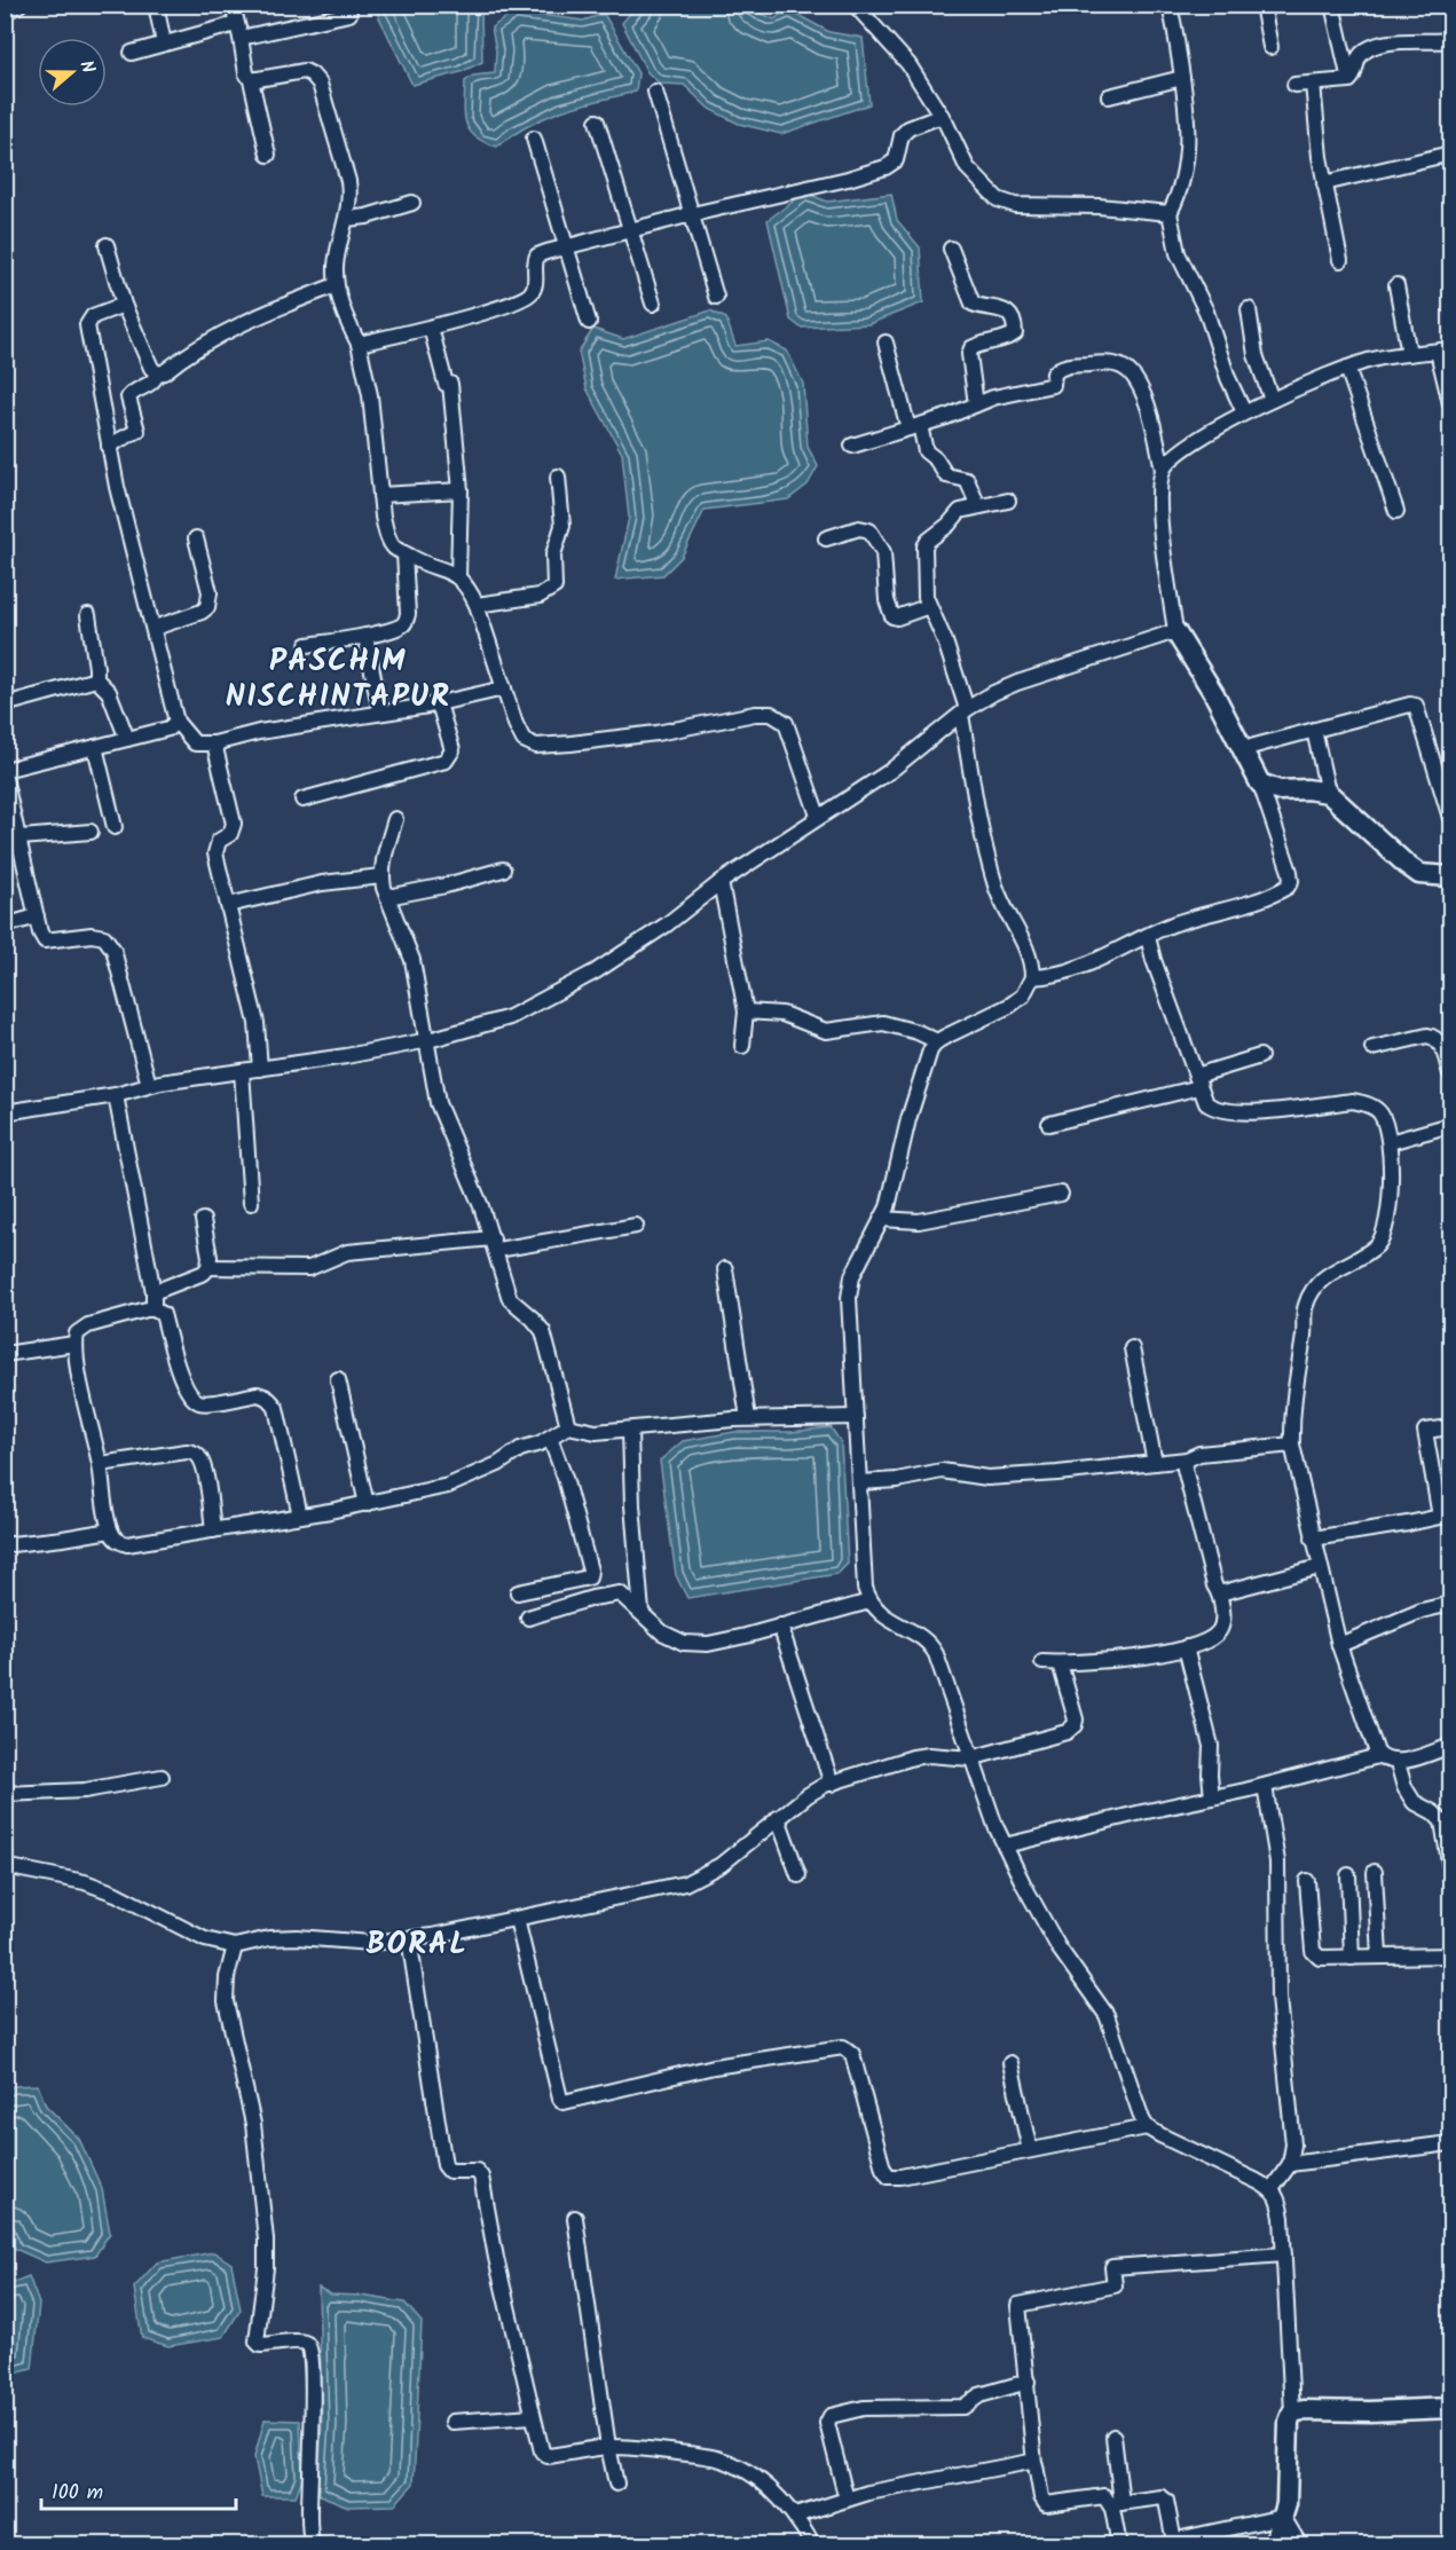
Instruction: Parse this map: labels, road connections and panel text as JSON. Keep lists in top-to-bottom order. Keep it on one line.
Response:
{"districts":["PASCHIM NISCHINTAPUR","BORAL"],"scale_bar":"100 m","north":"right"}
